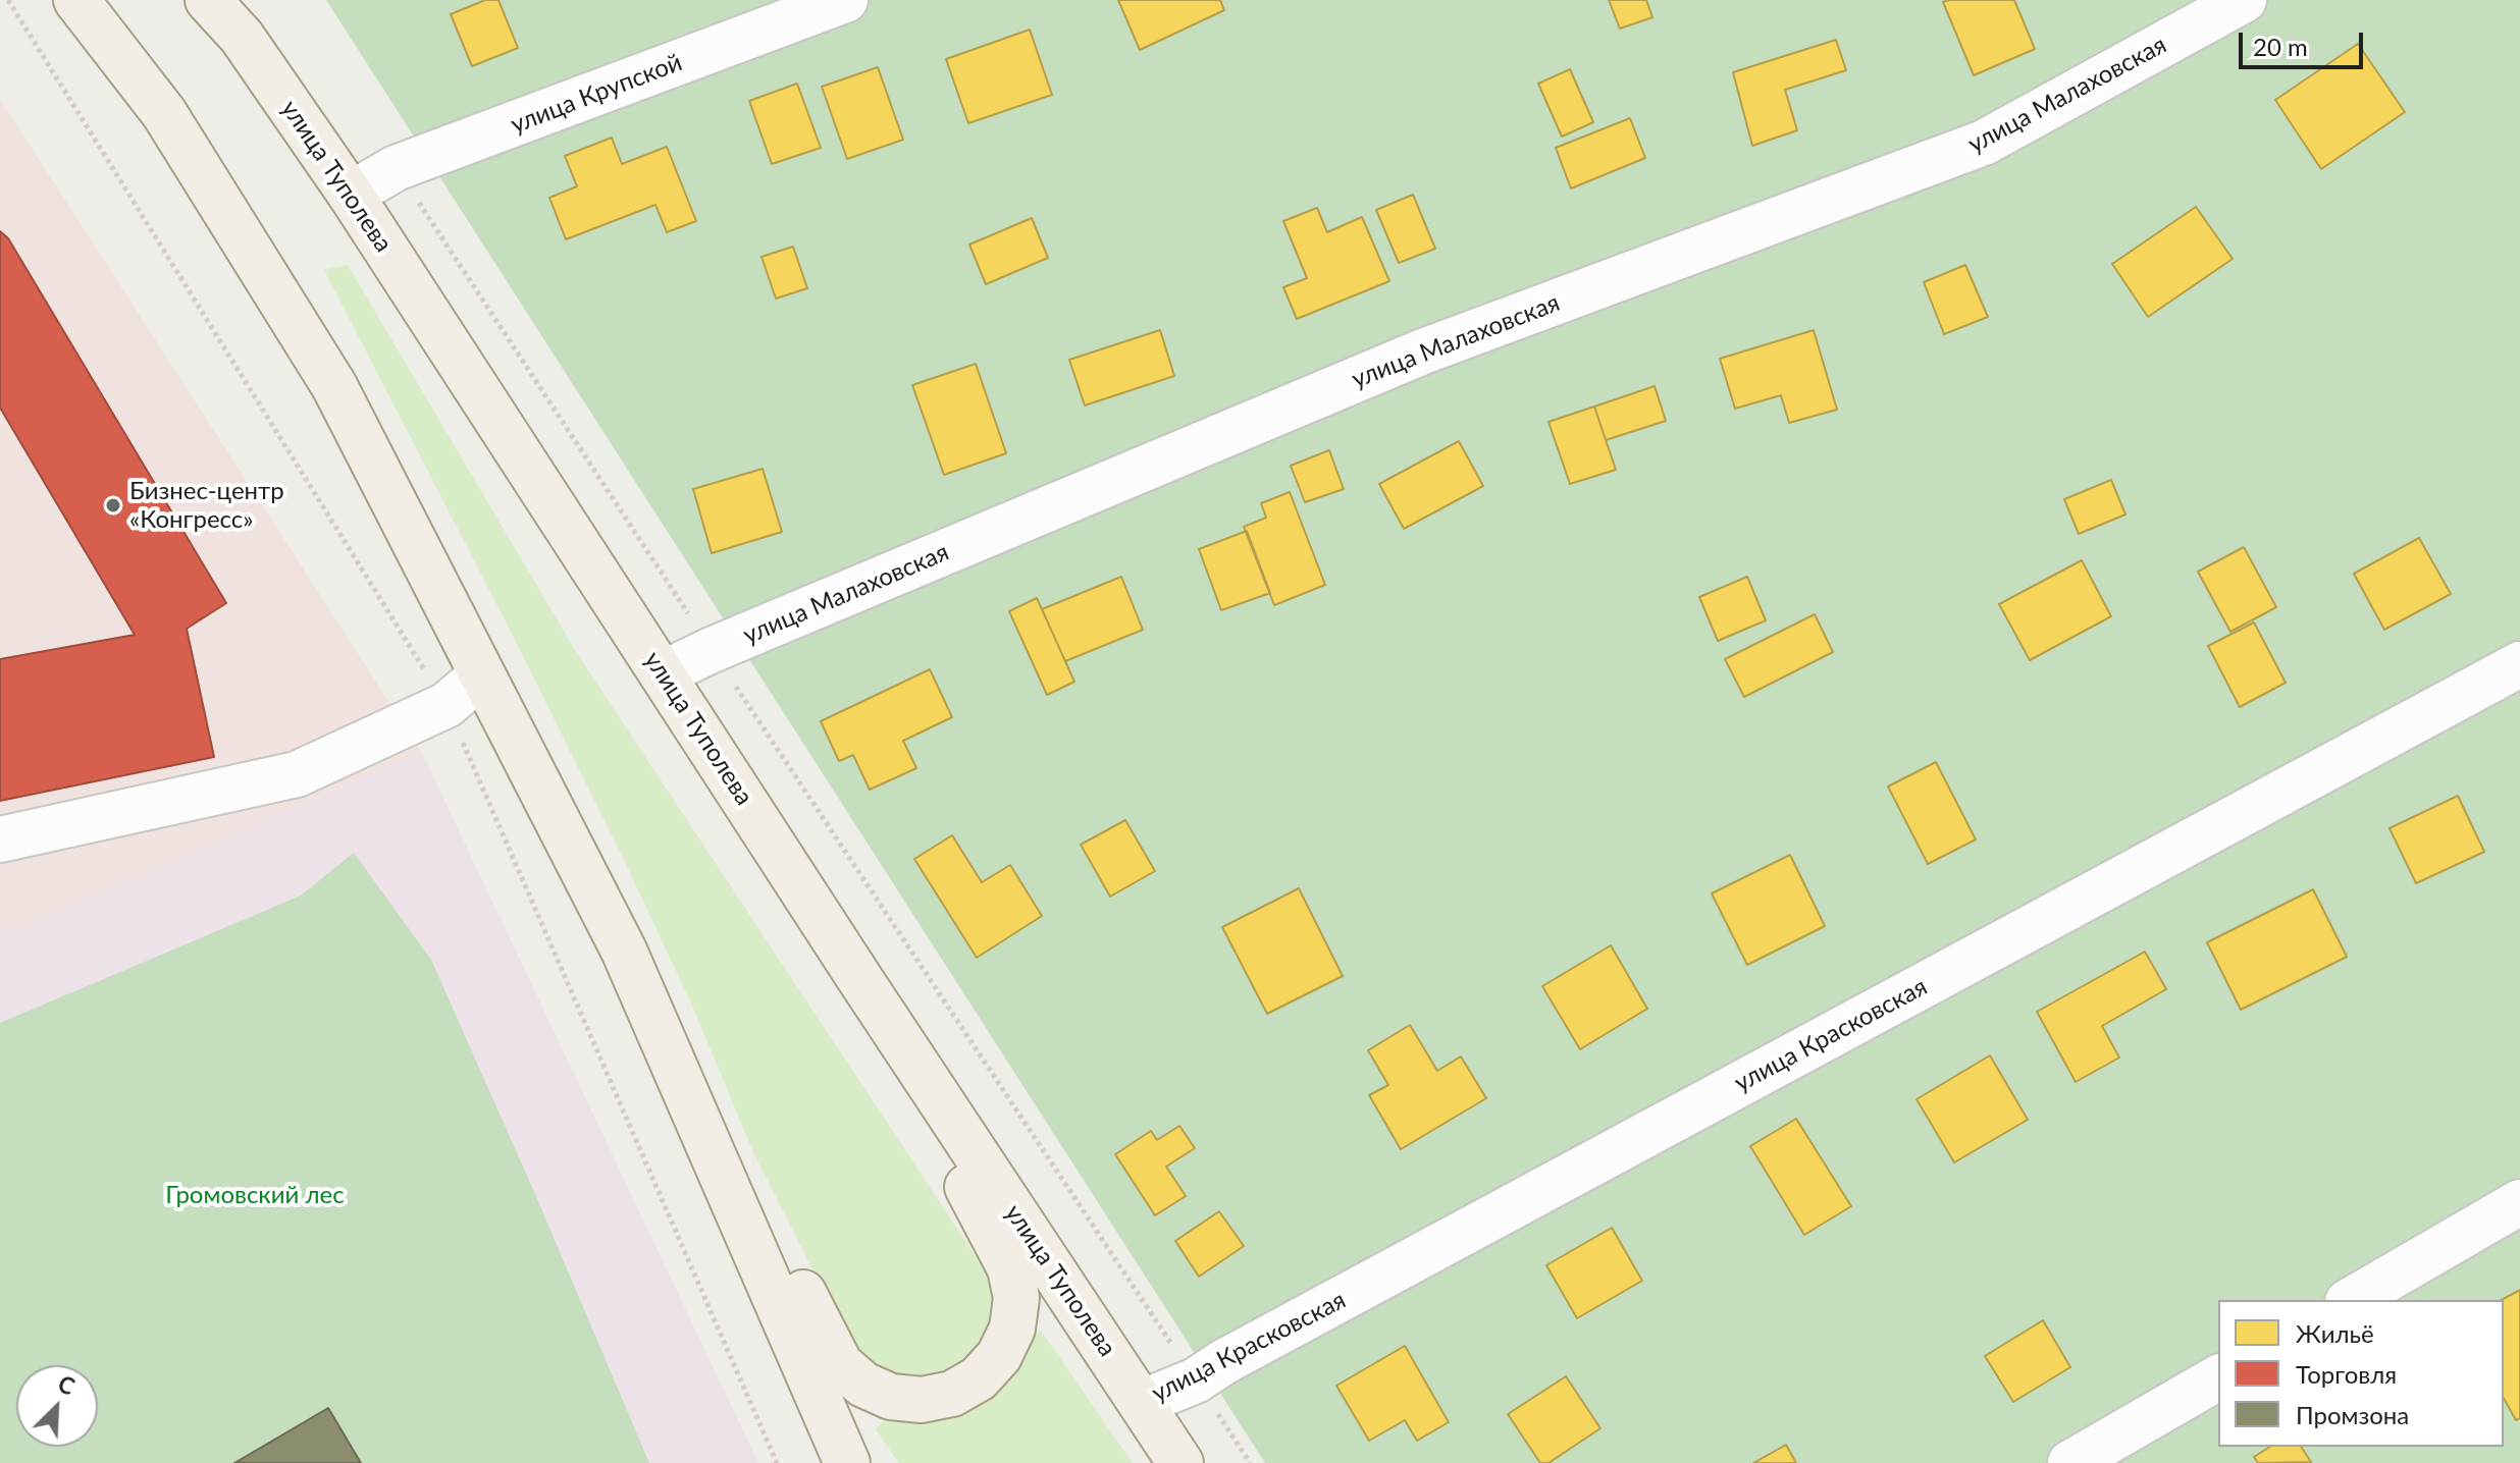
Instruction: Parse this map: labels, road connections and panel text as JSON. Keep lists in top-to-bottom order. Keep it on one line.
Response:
{"streets":{"main road":["улица Туполева"],"street":["улица Крупской","улица Малаховская","улица Красковская"]},"crossings":[["улица Крупской","улица Туполева"],["улица Малаховская","улица Туполева"],["улица Туполева","улица Красковская"]],"parks":["Громовский лес"],"places":["Бизнес-центр «Конгресс»"],"legend":["Жильё","Торговля","Промзона"],"scale_bar":"20 m","north":"top right"}
